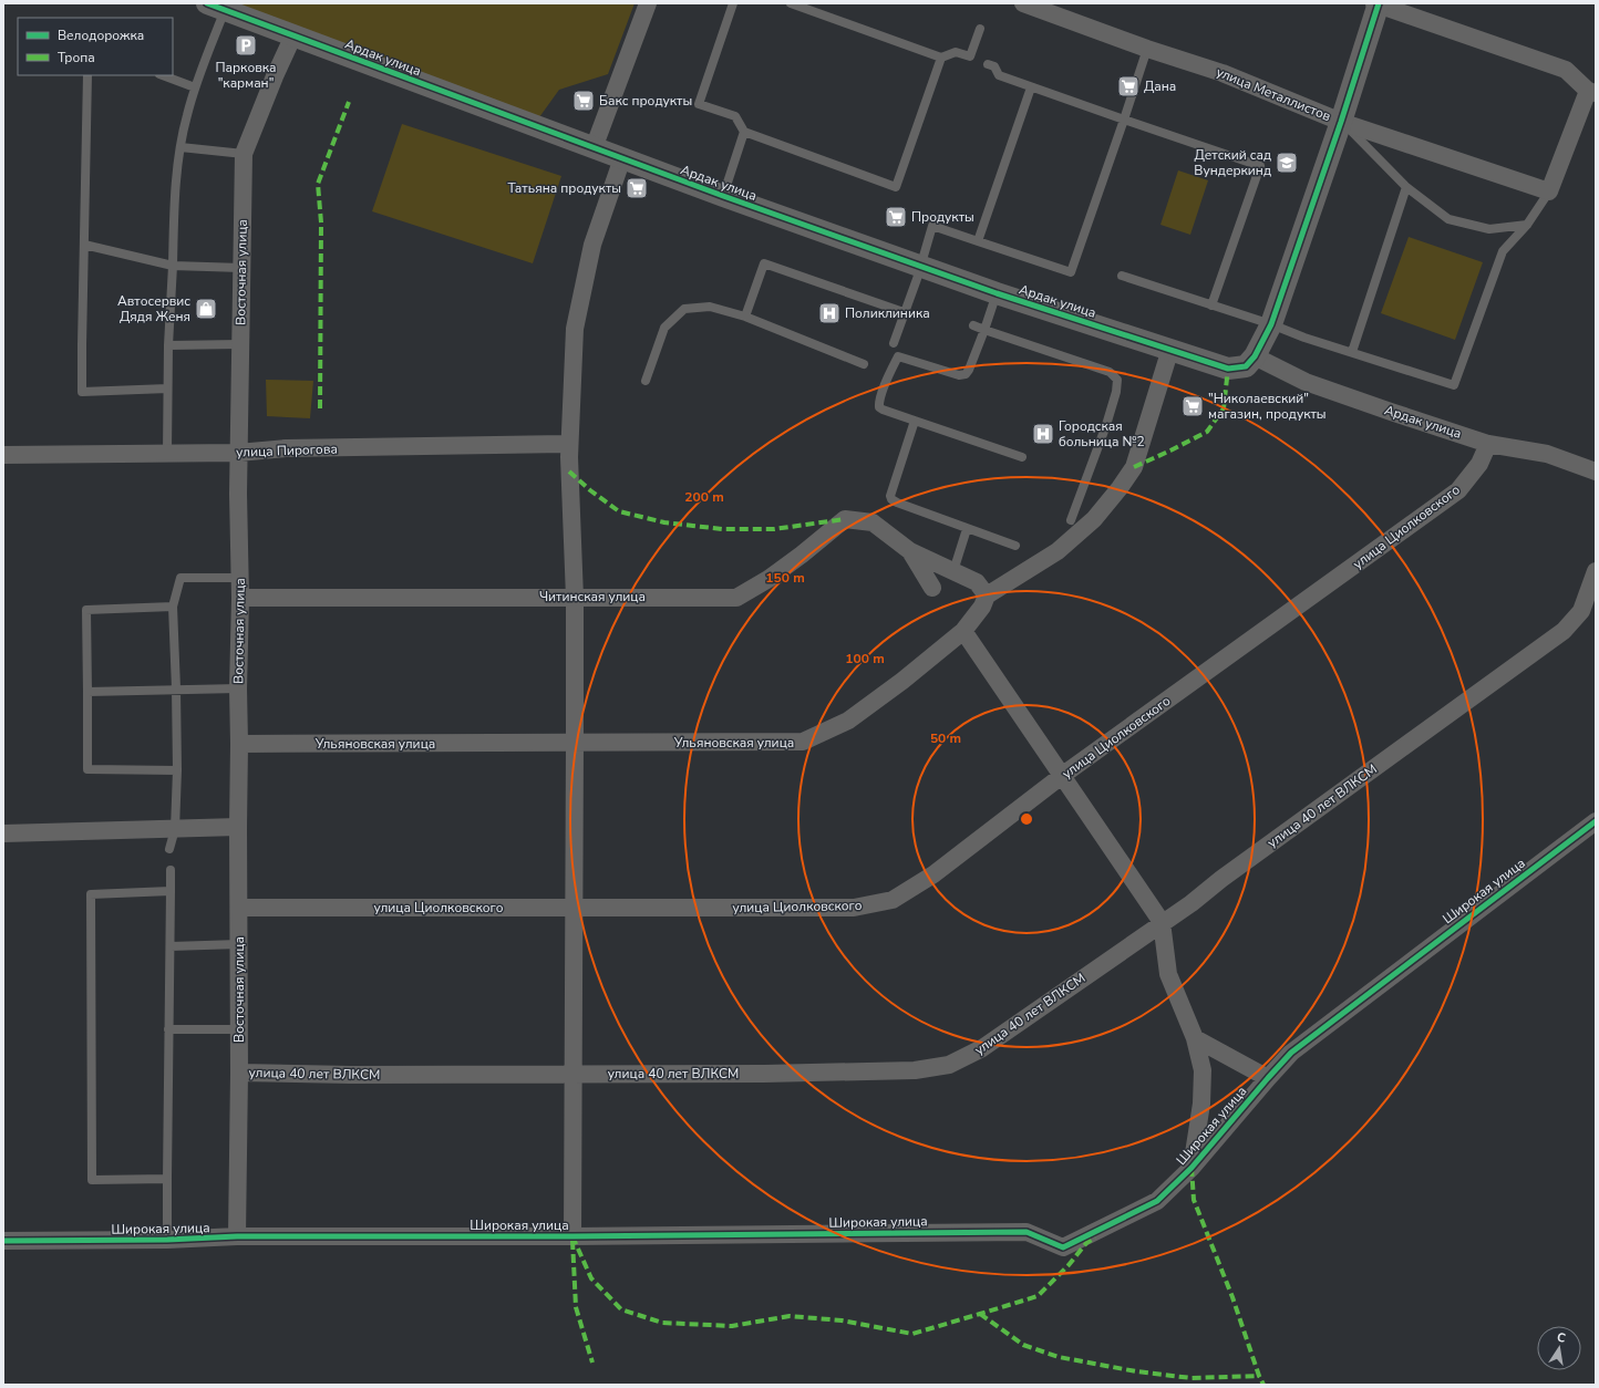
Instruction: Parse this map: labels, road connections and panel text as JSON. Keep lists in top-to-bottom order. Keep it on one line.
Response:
{"streets":{"street":["Ардак улица","улица Металлистов","Восточная улица","улица Пирогова","улица Циолковского","Читинская улица","Ульяновская улица","улица 40 лет ВЛКСМ","Широкая улица"]},"crossings":[["Ардак улица","Восточная улица"],["Ардак улица","улица Циолковского"],["Ардак улица","Ульяновская улица"],["Восточная улица","улица Пирогова"],["Восточная улица","улица Циолковского"],["Восточная улица","Читинская улица"],["Восточная улица","Ульяновская улица"],["Восточная улица","улица 40 лет ВЛКСМ"],["Восточная улица","Широкая улица"]],"places":{"parking":["Парковка \"карман\""],"supermarket":["Дана","Бакс продукты","Татьяна продукты","Продукты","\"Николаевский\" магазин, продукты"],"school or university":["Детский сад Вундеркинд"],"shop":["Автосервис Дядя Женя"],"hospital":["Поликлиника","Городская больница №2"]},"legend":["Велодорожка","Тропа"],"north":"top","rings":["200 m","150 m","100 m","50 m"]}
